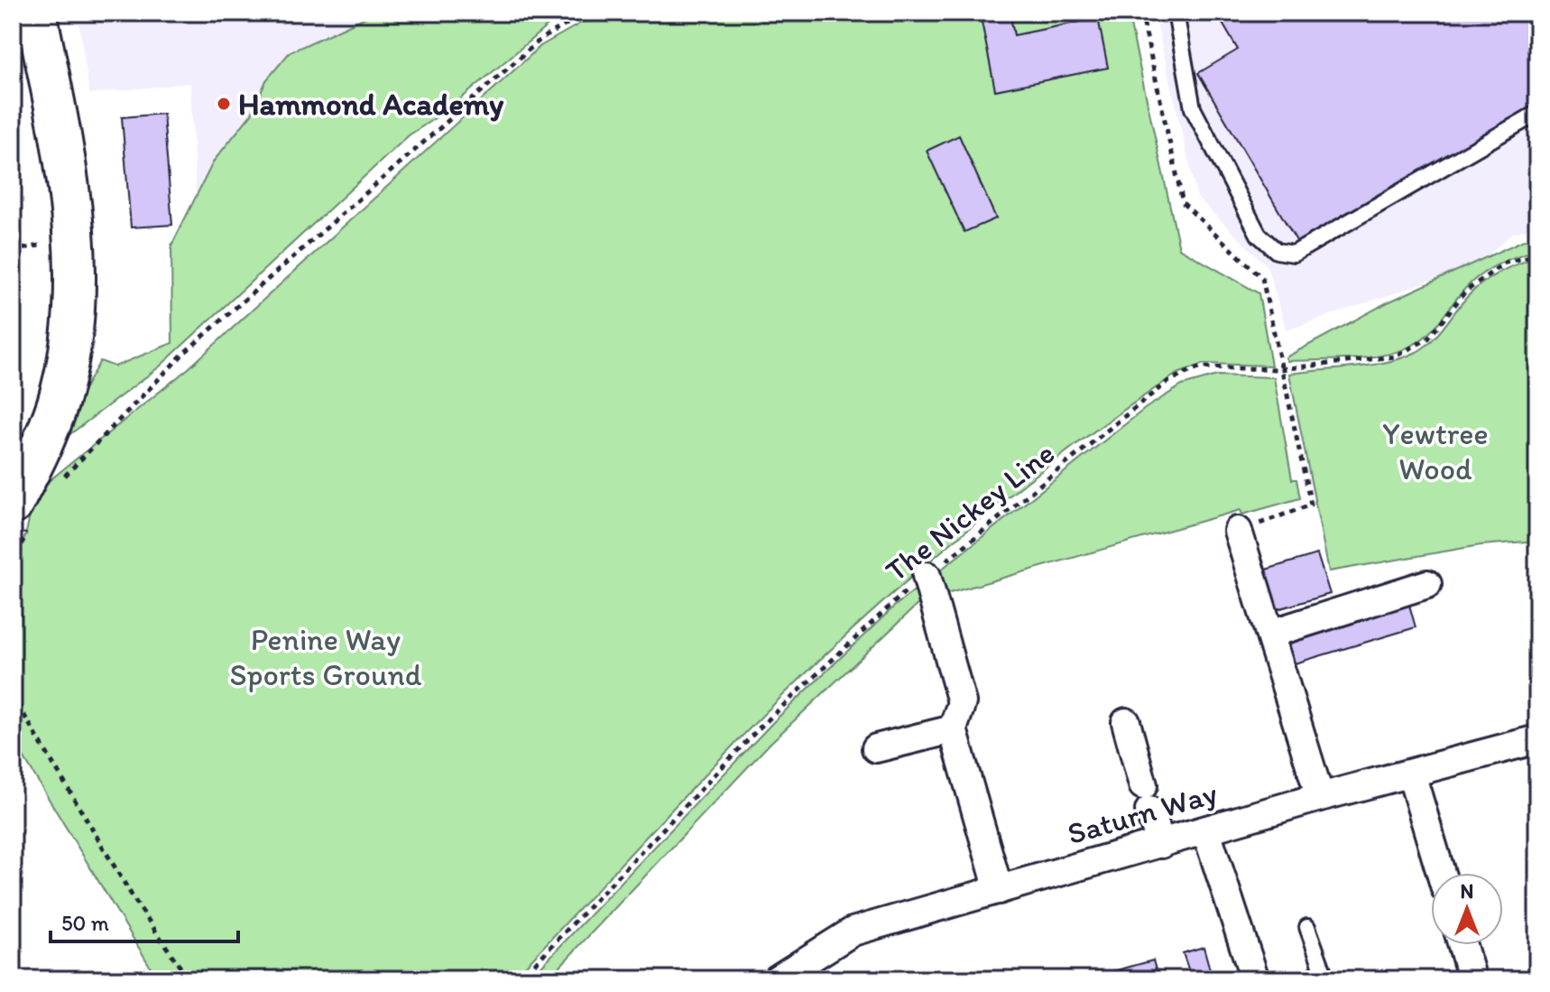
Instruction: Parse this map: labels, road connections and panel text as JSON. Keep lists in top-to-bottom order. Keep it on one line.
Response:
{"streets":{"street":["Saturn Way"],"path":["The Nickey Line"]},"parks":["Yewtree Wood","Penine Way Sports Ground"],"places":["Hammond Academy"],"scale_bar":"50 m","north":"top"}
